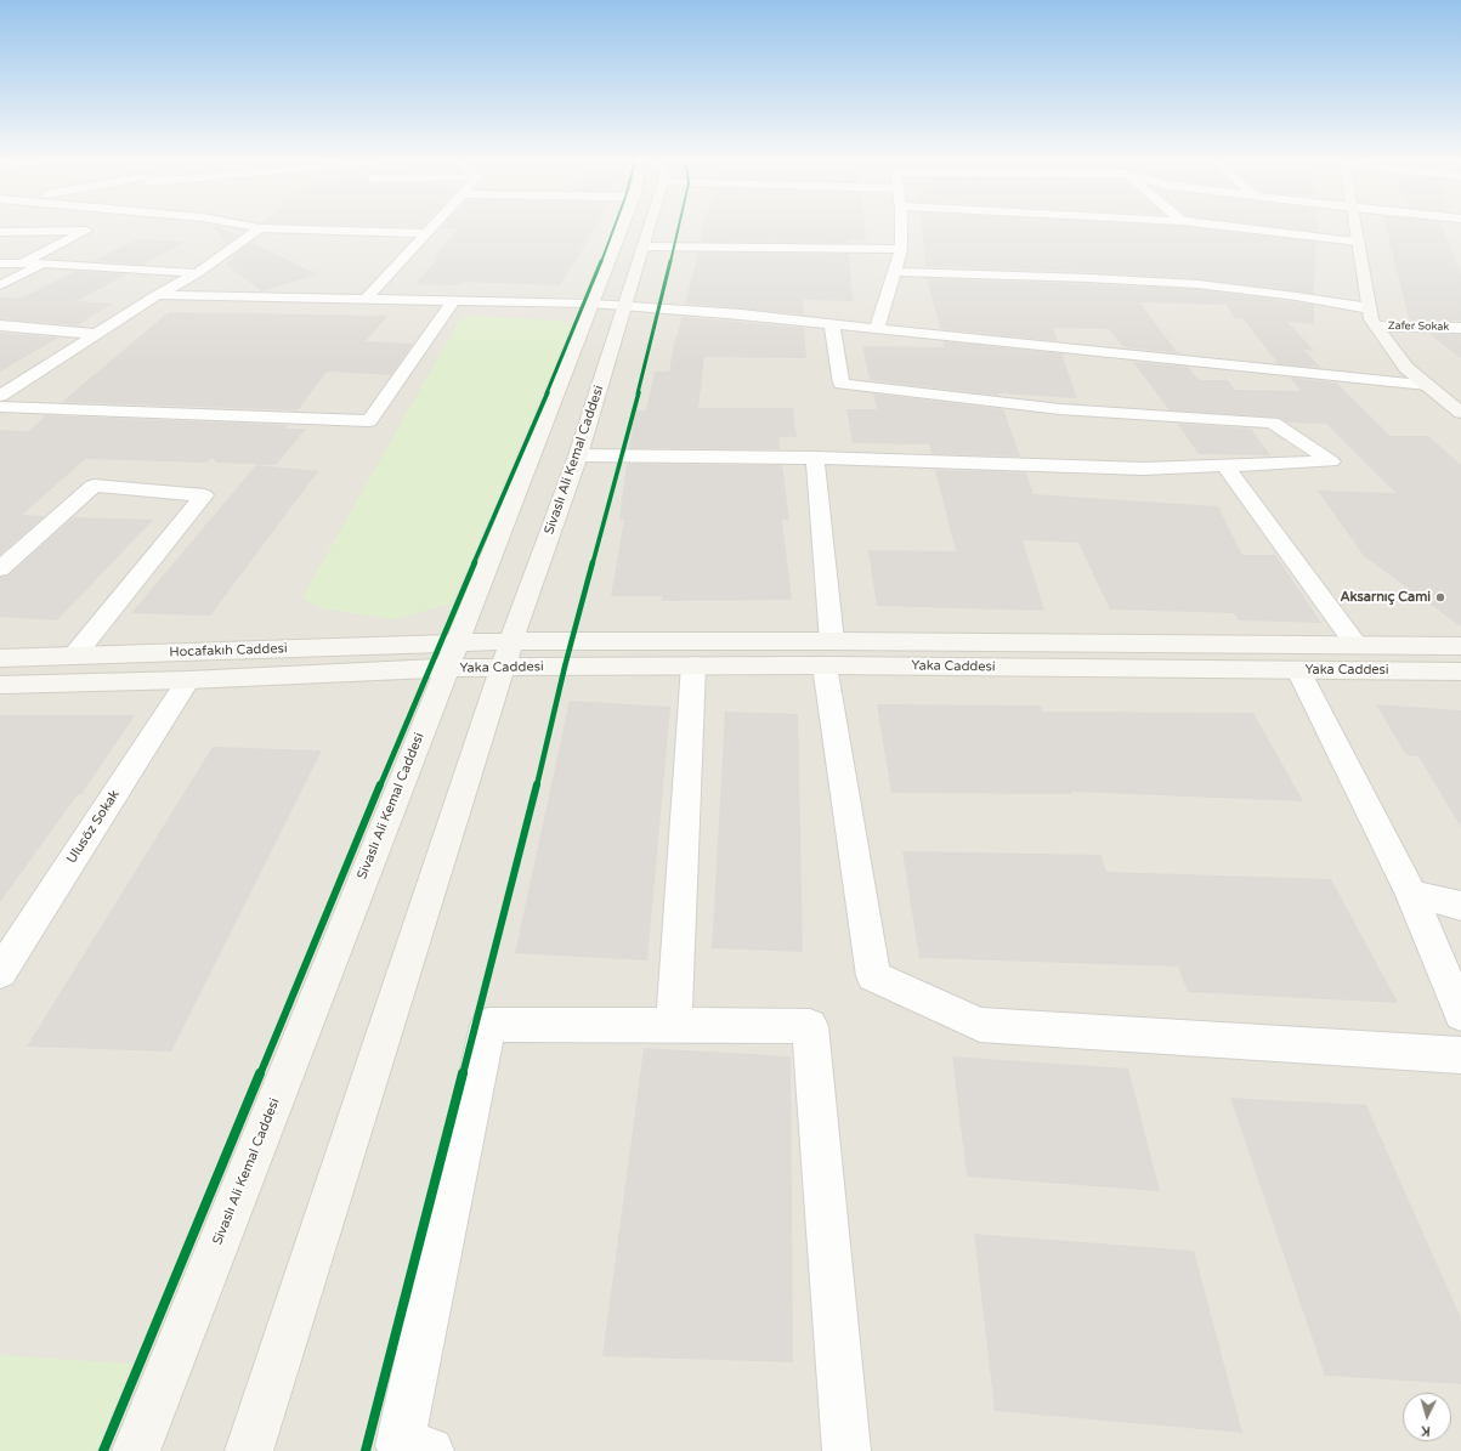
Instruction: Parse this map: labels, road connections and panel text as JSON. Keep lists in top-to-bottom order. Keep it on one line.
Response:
{"streets":{"main road":["Sivaslı Ali Kemal Caddesi","Hocafakıh Caddesi","Yaka Caddesi"],"street":["Zafer Sokak","Ulusöz Sokak"]},"crossings":[["Sivaslı Ali Kemal Caddesi","Hocafakıh Caddesi"],["Sivaslı Ali Kemal Caddesi","Yaka Caddesi"],["Hocafakıh Caddesi","Yaka Caddesi"],["Hocafakıh Caddesi","Ulusöz Sokak"]],"places":["Aksarnıç Cami"],"north":"bottom"}
